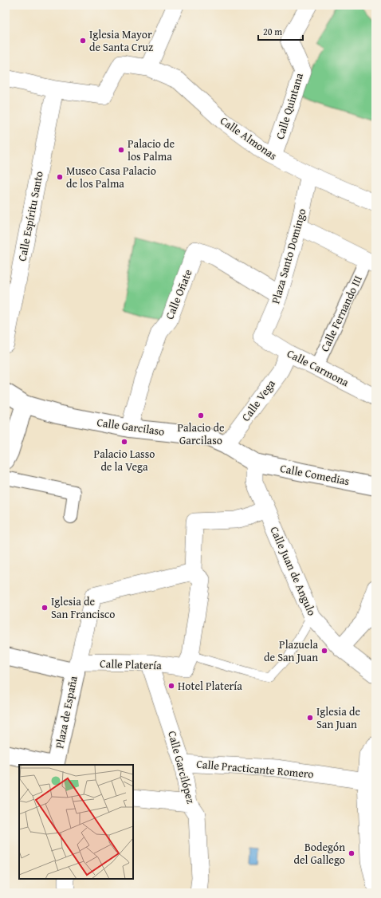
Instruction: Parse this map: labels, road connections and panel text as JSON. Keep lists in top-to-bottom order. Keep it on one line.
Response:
{"streets":{"street":["Calle Quintana","Calle Almonas","Calle Espíritu Santo","Plaza Santo Domingo","Calle Oñate","Calle Fernando III","Calle Carmona","Calle Vega","Calle Garcilaso","Calle Comedias","Calle Juan de Angulo","Calle Platería","Plaza de España","Calle Garcilópez","Calle Practicante Romero"]},"crossings":[["Calle Quintana","Calle Almonas"],["Calle Almonas","Calle Espíritu Santo"],["Calle Almonas","Plaza Santo Domingo"],["Plaza Santo Domingo","Calle Oñate"],["Plaza Santo Domingo","Calle Carmona"],["Calle Oñate","Calle Garcilaso"],["Calle Fernando III","Calle Carmona"],["Calle Carmona","Calle Vega"],["Calle Vega","Calle Garcilaso"],["Calle Garcilaso","Calle Comedias"],["Calle Garcilaso","Calle Juan de Angulo"],["Calle Comedias","Calle Juan de Angulo"],["Calle Platería","Plaza de España"],["Calle Platería","Calle Garcilópez"],["Calle Garcilópez","Calle Practicante Romero"]],"places":["Iglesia Mayor de Santa Cruz","Palacio de los Palma","Museo Casa Palacio de los Palma","Palacio de Garcilaso","Palacio Lasso de la Vega","Iglesia de San Francisco","Plazuela de San Juan","Hotel Platería","Iglesia de San Juan","Bodegón del Gallego"],"scale_bar":"20 m"}
